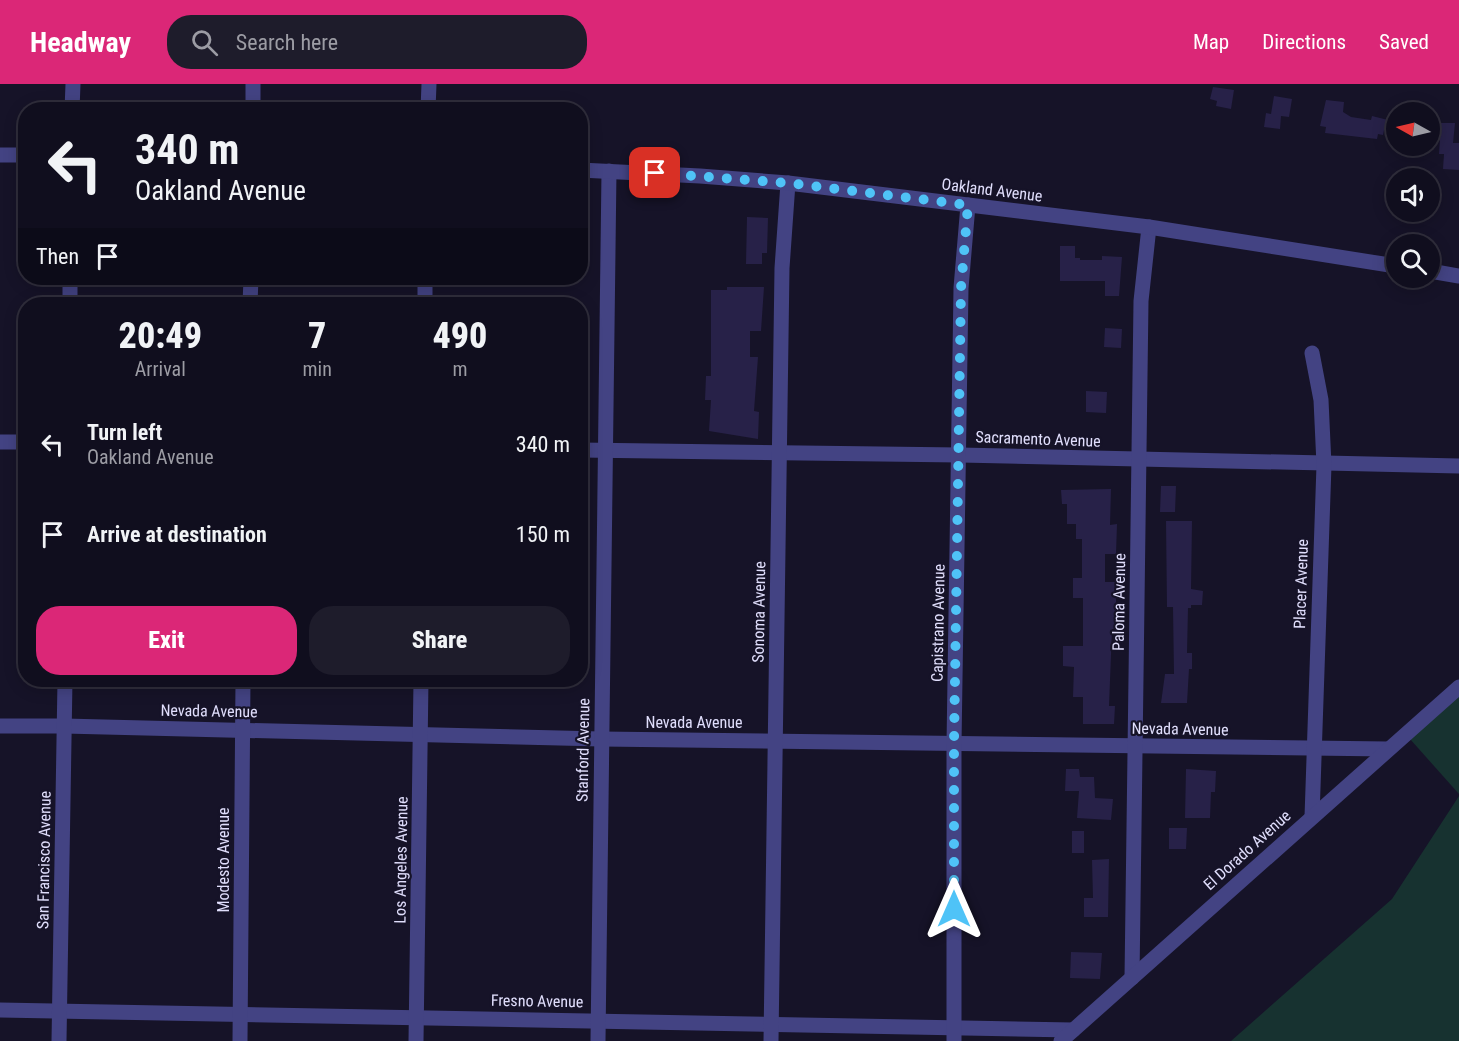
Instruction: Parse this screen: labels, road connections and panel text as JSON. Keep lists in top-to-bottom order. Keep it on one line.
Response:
{"streets":{"street":["Oakland Avenue","Sacramento Avenue","Placer Avenue","Paloma Avenue","Sonoma Avenue","Capistrano Avenue","Nevada Avenue","Stanford Avenue","El Dorado Avenue","San Francisco Avenue","Modesto Avenue","Los Angeles Avenue","Fresno Avenue"]},"crossings":[["Oakland Avenue","Paloma Avenue"],["Oakland Avenue","Sonoma Avenue"],["Oakland Avenue","Capistrano Avenue"],["Oakland Avenue","Stanford Avenue"],["Sacramento Avenue","Placer Avenue"],["Sacramento Avenue","Paloma Avenue"],["Sacramento Avenue","Sonoma Avenue"],["Sacramento Avenue","Capistrano Avenue"],["Sacramento Avenue","Stanford Avenue"],["Placer Avenue","Nevada Avenue"],["Placer Avenue","El Dorado Avenue"],["Paloma Avenue","Nevada Avenue"],["Paloma Avenue","El Dorado Avenue"],["Sonoma Avenue","Nevada Avenue"],["Sonoma Avenue","Fresno Avenue"],["Capistrano Avenue","Nevada Avenue"],["Capistrano Avenue","Fresno Avenue"],["Nevada Avenue","Stanford Avenue"],["Nevada Avenue","El Dorado Avenue"],["Nevada Avenue","San Francisco Avenue"],["Nevada Avenue","Modesto Avenue"],["Nevada Avenue","Los Angeles Avenue"],["Stanford Avenue","Fresno Avenue"],["El Dorado Avenue","Fresno Avenue"],["San Francisco Avenue","Fresno Avenue"],["Modesto Avenue","Fresno Avenue"],["Los Angeles Avenue","Fresno Avenue"]],"north":"left","page":{"header":"Headway","search":"Search here","nav":["Map","Directions","Saved"],"turn":["340 m","Oakland Avenue"],"then":"Then","eta":["20:49","Arrival","7","min","490","m"],"list":[{"name":"Turn left","note":"Oakland Avenue","value":"340 m"},{"name":"Arrive at destination","value":"150 m"}],"buttons":["Exit","Share"]}}
